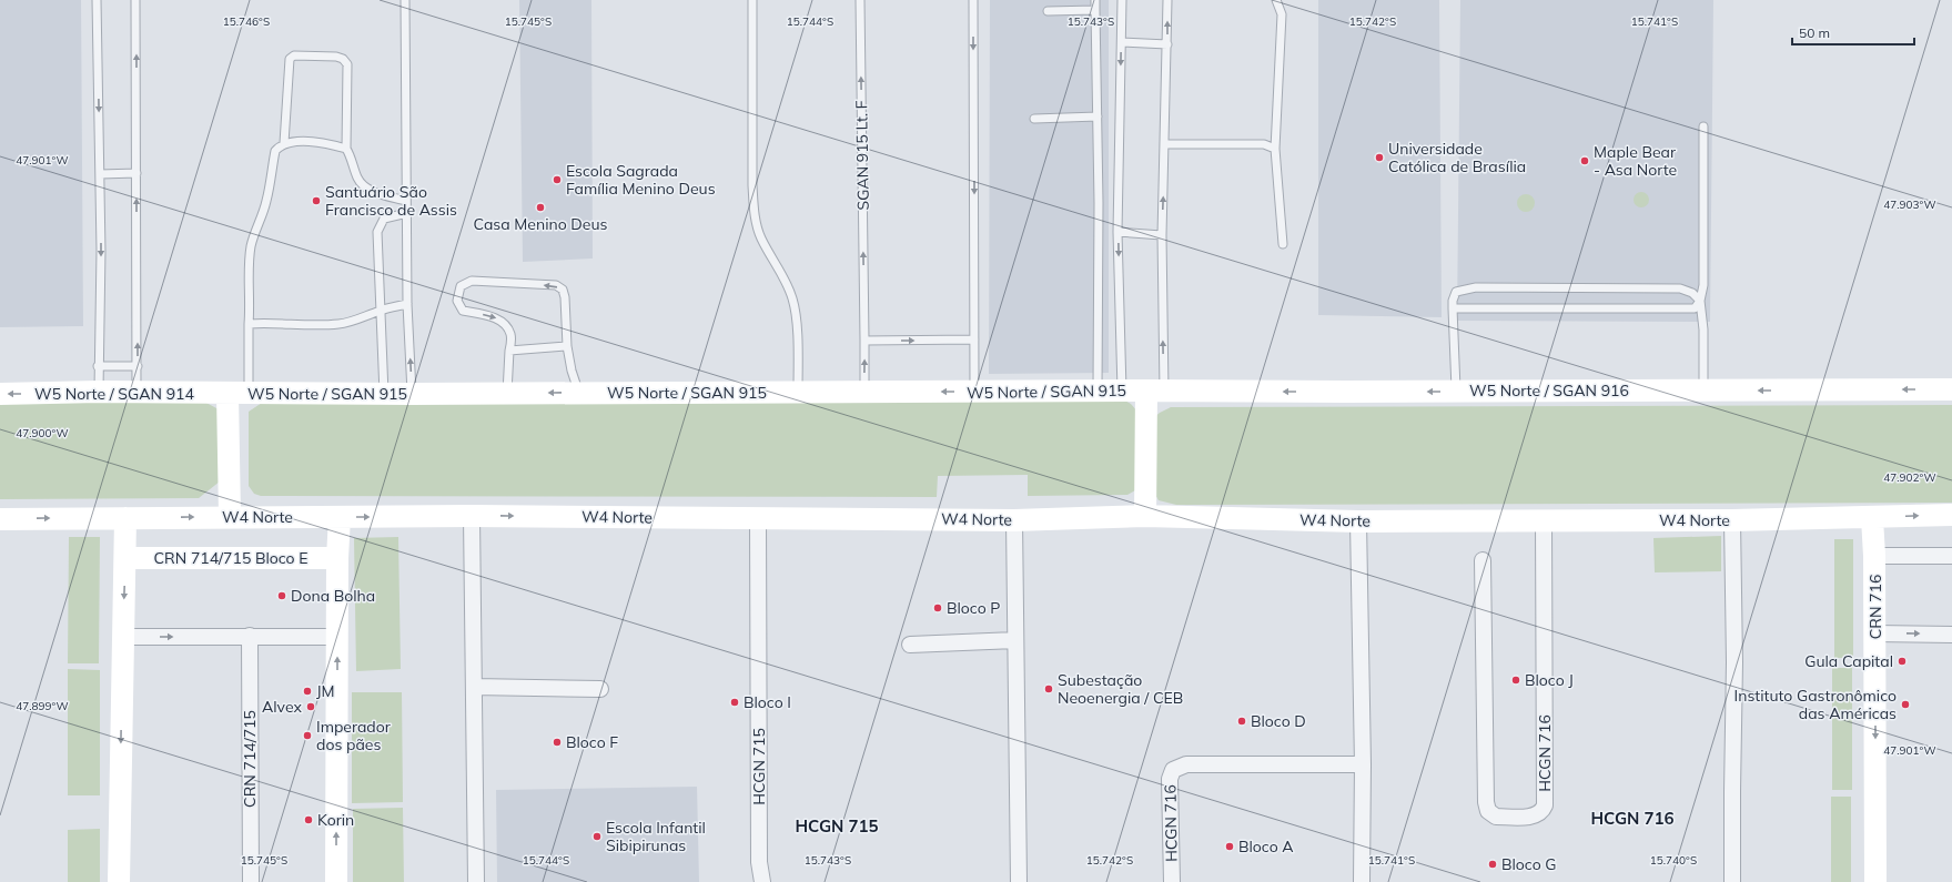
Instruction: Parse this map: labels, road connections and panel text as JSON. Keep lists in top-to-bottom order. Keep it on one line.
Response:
{"streets":{"main road":["W5 Norte / SGAN 916","W5 Norte / SGAN 915","W5 Norte / SGAN 914","W4 Norte","CRN 714/715 Bloco E","CRN 716"],"street":["HCGN 716","CRN 714/715","HCGN 715"],"lane":["SGAN 915 Lt. F"]},"crossings":[["SGAN 915 Lt. F","W5 Norte / SGAN 915"],["W5 Norte / SGAN 916","W5 Norte / SGAN 915"],["W5 Norte / SGAN 915","W5 Norte / SGAN 914"],["W4 Norte","CRN 716"],["W4 Norte","HCGN 716"],["W4 Norte","HCGN 715"]],"one_way":["SGAN 915 Lt. F","W5 Norte / SGAN 916","W5 Norte / SGAN 914","W4 Norte","CRN 716"],"districts":["HCGN 716","HCGN 715"],"places":["Universidade Católica de Brasília","Maple Bear - Asa Norte","Escola Sagrada Família Menino Deus","Santuário São Francisco de Assis","Casa Menino Deus","Dona Bolha","Bloco P","Gula Capital","Bloco J","Subestação Neoenergia / CEB","JM","Bloco I","Instituto Gastronômico das Américas","Alvex","Bloco D","Imperador dos pães","Bloco F","Korin","Escola Infantil Sibipirunas","Bloco A","Bloco G"],"scale_bar":"50 m","coordinates":["15.746°S","15.745°S","15.744°S","15.743°S","15.742°S","15.741°S","47.901°W","47.903°W","47.900°W","47.902°W","47.899°W","15.740°S"]}
